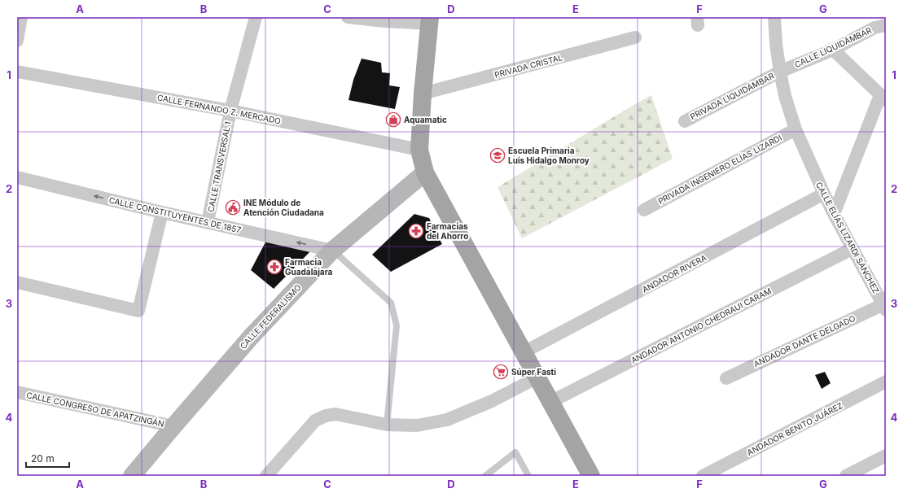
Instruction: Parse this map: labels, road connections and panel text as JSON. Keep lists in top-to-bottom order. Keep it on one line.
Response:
{"streets":{"main road":["CALLE FEDERALISMO"],"street":["CALLE LIQUIDÁMBAR","PRIVADA CRISTAL","PRIVADA LIQUIDÁMBAR","CALLE FERNANDO Z. MERCADO","CALLE TRANSVERSAL 1","PRIVADA INGENIERO ELÍAS LIZARDI","CALLE CONSTITUYENTES DE 1857","CALLE ELÍAS LIZARDI SÁNCHEZ","ANDADOR RIVERA","ANDADOR ANTONIO CHEDRAUI CARAM","ANDADOR DANTE DELGADO","CALLE CONGRESO DE APATZINGÁN","ANDADOR BENITO JUÁREZ"]},"crossings":[["CALLE LIQUIDÁMBAR","PRIVADA LIQUIDÁMBAR"],["CALLE LIQUIDÁMBAR","CALLE ELÍAS LIZARDI SÁNCHEZ"],["PRIVADA LIQUIDÁMBAR","CALLE ELÍAS LIZARDI SÁNCHEZ"],["CALLE FERNANDO Z. MERCADO","CALLE TRANSVERSAL 1"],["CALLE TRANSVERSAL 1","CALLE CONSTITUYENTES DE 1857"],["PRIVADA INGENIERO ELÍAS LIZARDI","CALLE ELÍAS LIZARDI SÁNCHEZ"],["CALLE CONSTITUYENTES DE 1857","CALLE FEDERALISMO"],["CALLE ELÍAS LIZARDI SÁNCHEZ","ANDADOR RIVERA"],["CALLE ELÍAS LIZARDI SÁNCHEZ","ANDADOR ANTONIO CHEDRAUI CARAM"],["CALLE ELÍAS LIZARDI SÁNCHEZ","ANDADOR DANTE DELGADO"],["CALLE FEDERALISMO","CALLE CONGRESO DE APATZINGÁN"]],"one_way":["CALLE CONSTITUYENTES DE 1857"],"places":{"shop":["Aquamatic"],"school or university":["Escuela Primaria Luis Hidalgo Monroy"],"public building":["INE Módulo de Atención Ciudadana"],"pharmacy":["Farmacias del Ahorro","Farmacia Guadalajara"],"supermarket":["Súper Fasti"]},"scale_bar":"20 m","grid":{"columns":["A","B","C","D","E","F","G"],"rows":["1","2","3","4"]}}
